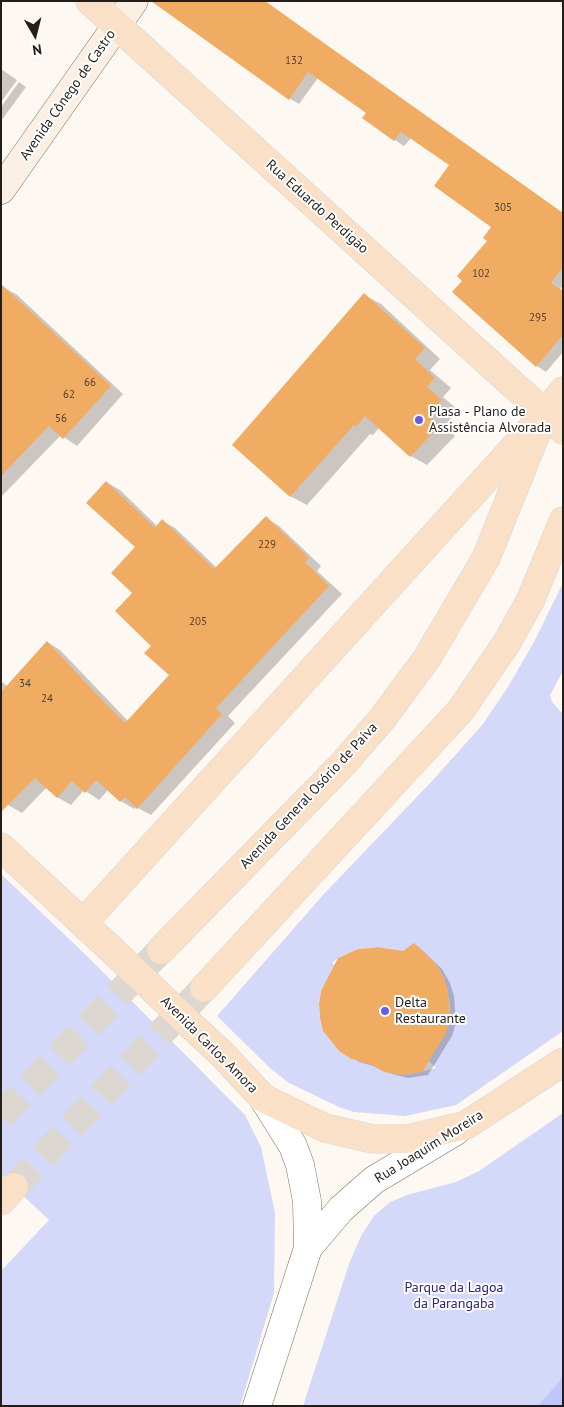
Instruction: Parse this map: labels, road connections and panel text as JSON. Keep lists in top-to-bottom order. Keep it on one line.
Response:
{"streets":{"main road":["Avenida Cônego de Castro","Rua Eduardo Perdigão","Avenida General Osório de Paiva","Avenida Carlos Amora","Rua Joaquim Moreira"]},"crossings":[["Avenida Cônego de Castro","Rua Eduardo Perdigão"],["Rua Eduardo Perdigão","Avenida General Osório de Paiva"],["Avenida Carlos Amora","Rua Joaquim Moreira"]],"parks":["Parque da Lagoa da Parangaba"],"places":["Plasa - Plano de Assistência Alvorada","Delta Restaurante"],"house_numbers":["132","305","102","295","66","62","56","229","205","34","24"],"north":"bottom"}
